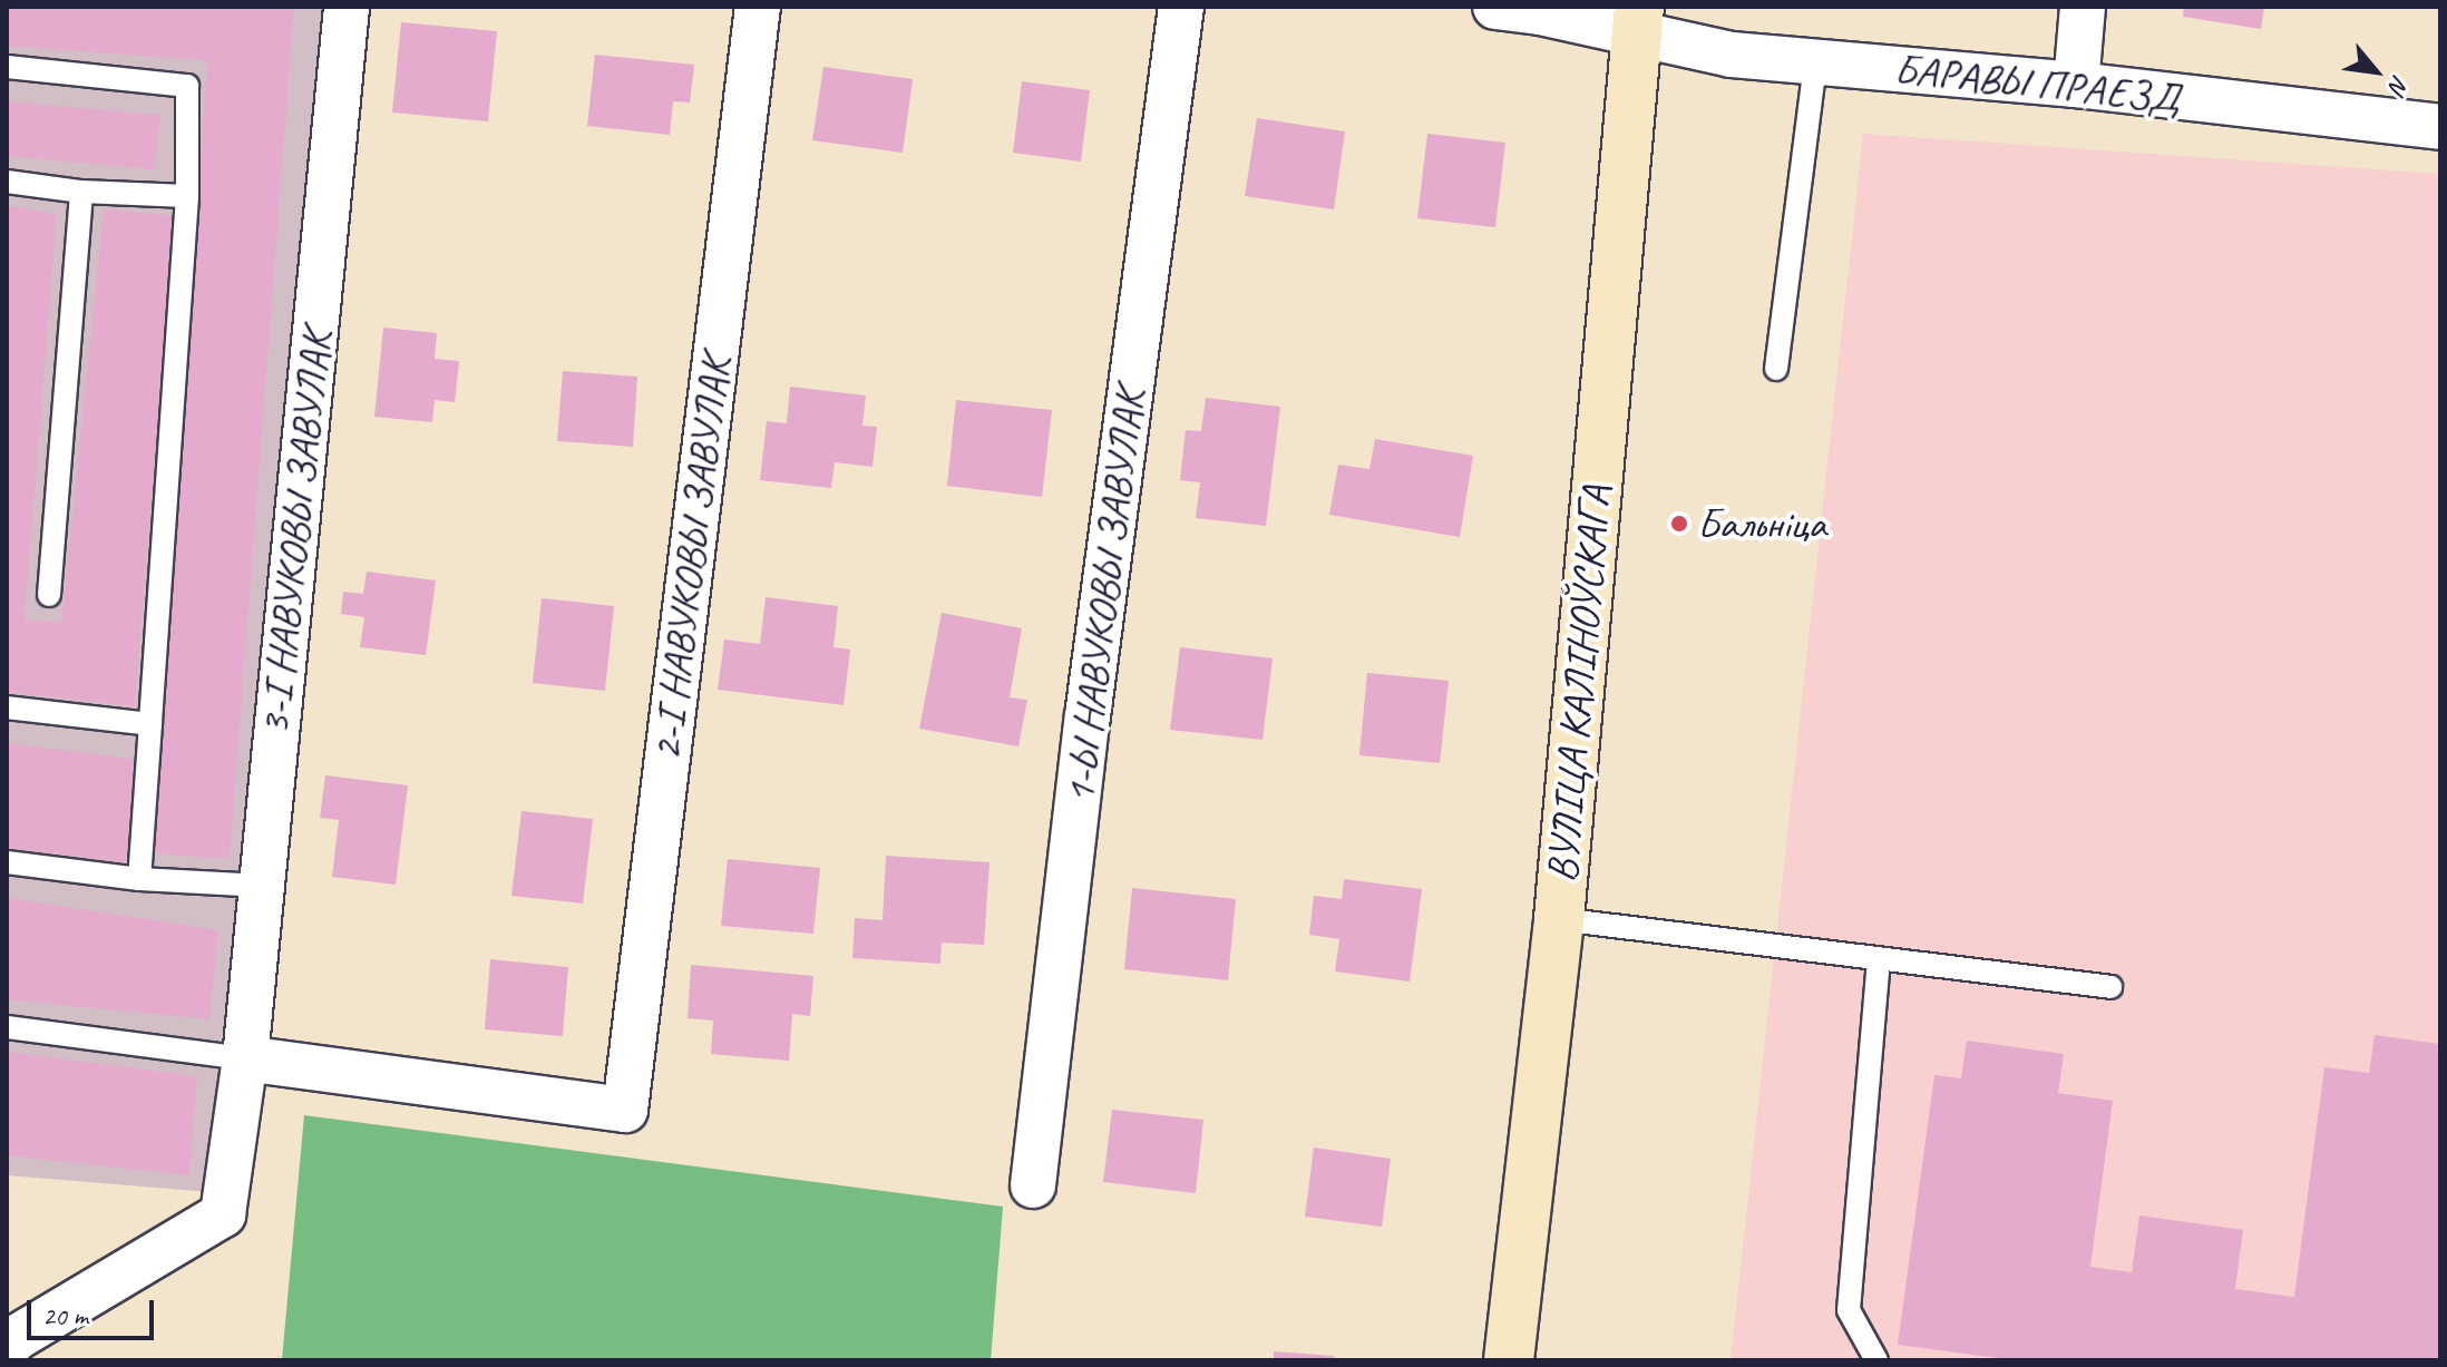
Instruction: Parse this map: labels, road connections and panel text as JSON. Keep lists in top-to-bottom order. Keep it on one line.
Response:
{"streets":{"street":["БАРАВЫ ПРАЕЗД","3-І НАВУКОВЫ ЗАВУЛАК","2-І НАВУКОВЫ ЗАВУЛАК","1-Ы НАВУКОВЫ ЗАВУЛАК","ВУЛІЦА КАЛІНОЎСКАГА"]},"crossings":[["БАРАВЫ ПРАЕЗД","ВУЛІЦА КАЛІНОЎСКАГА"],["3-І НАВУКОВЫ ЗАВУЛАК","2-І НАВУКОВЫ ЗАВУЛАК"]],"places":["Бальніца"],"scale_bar":"20 m","north":"bottom right"}
